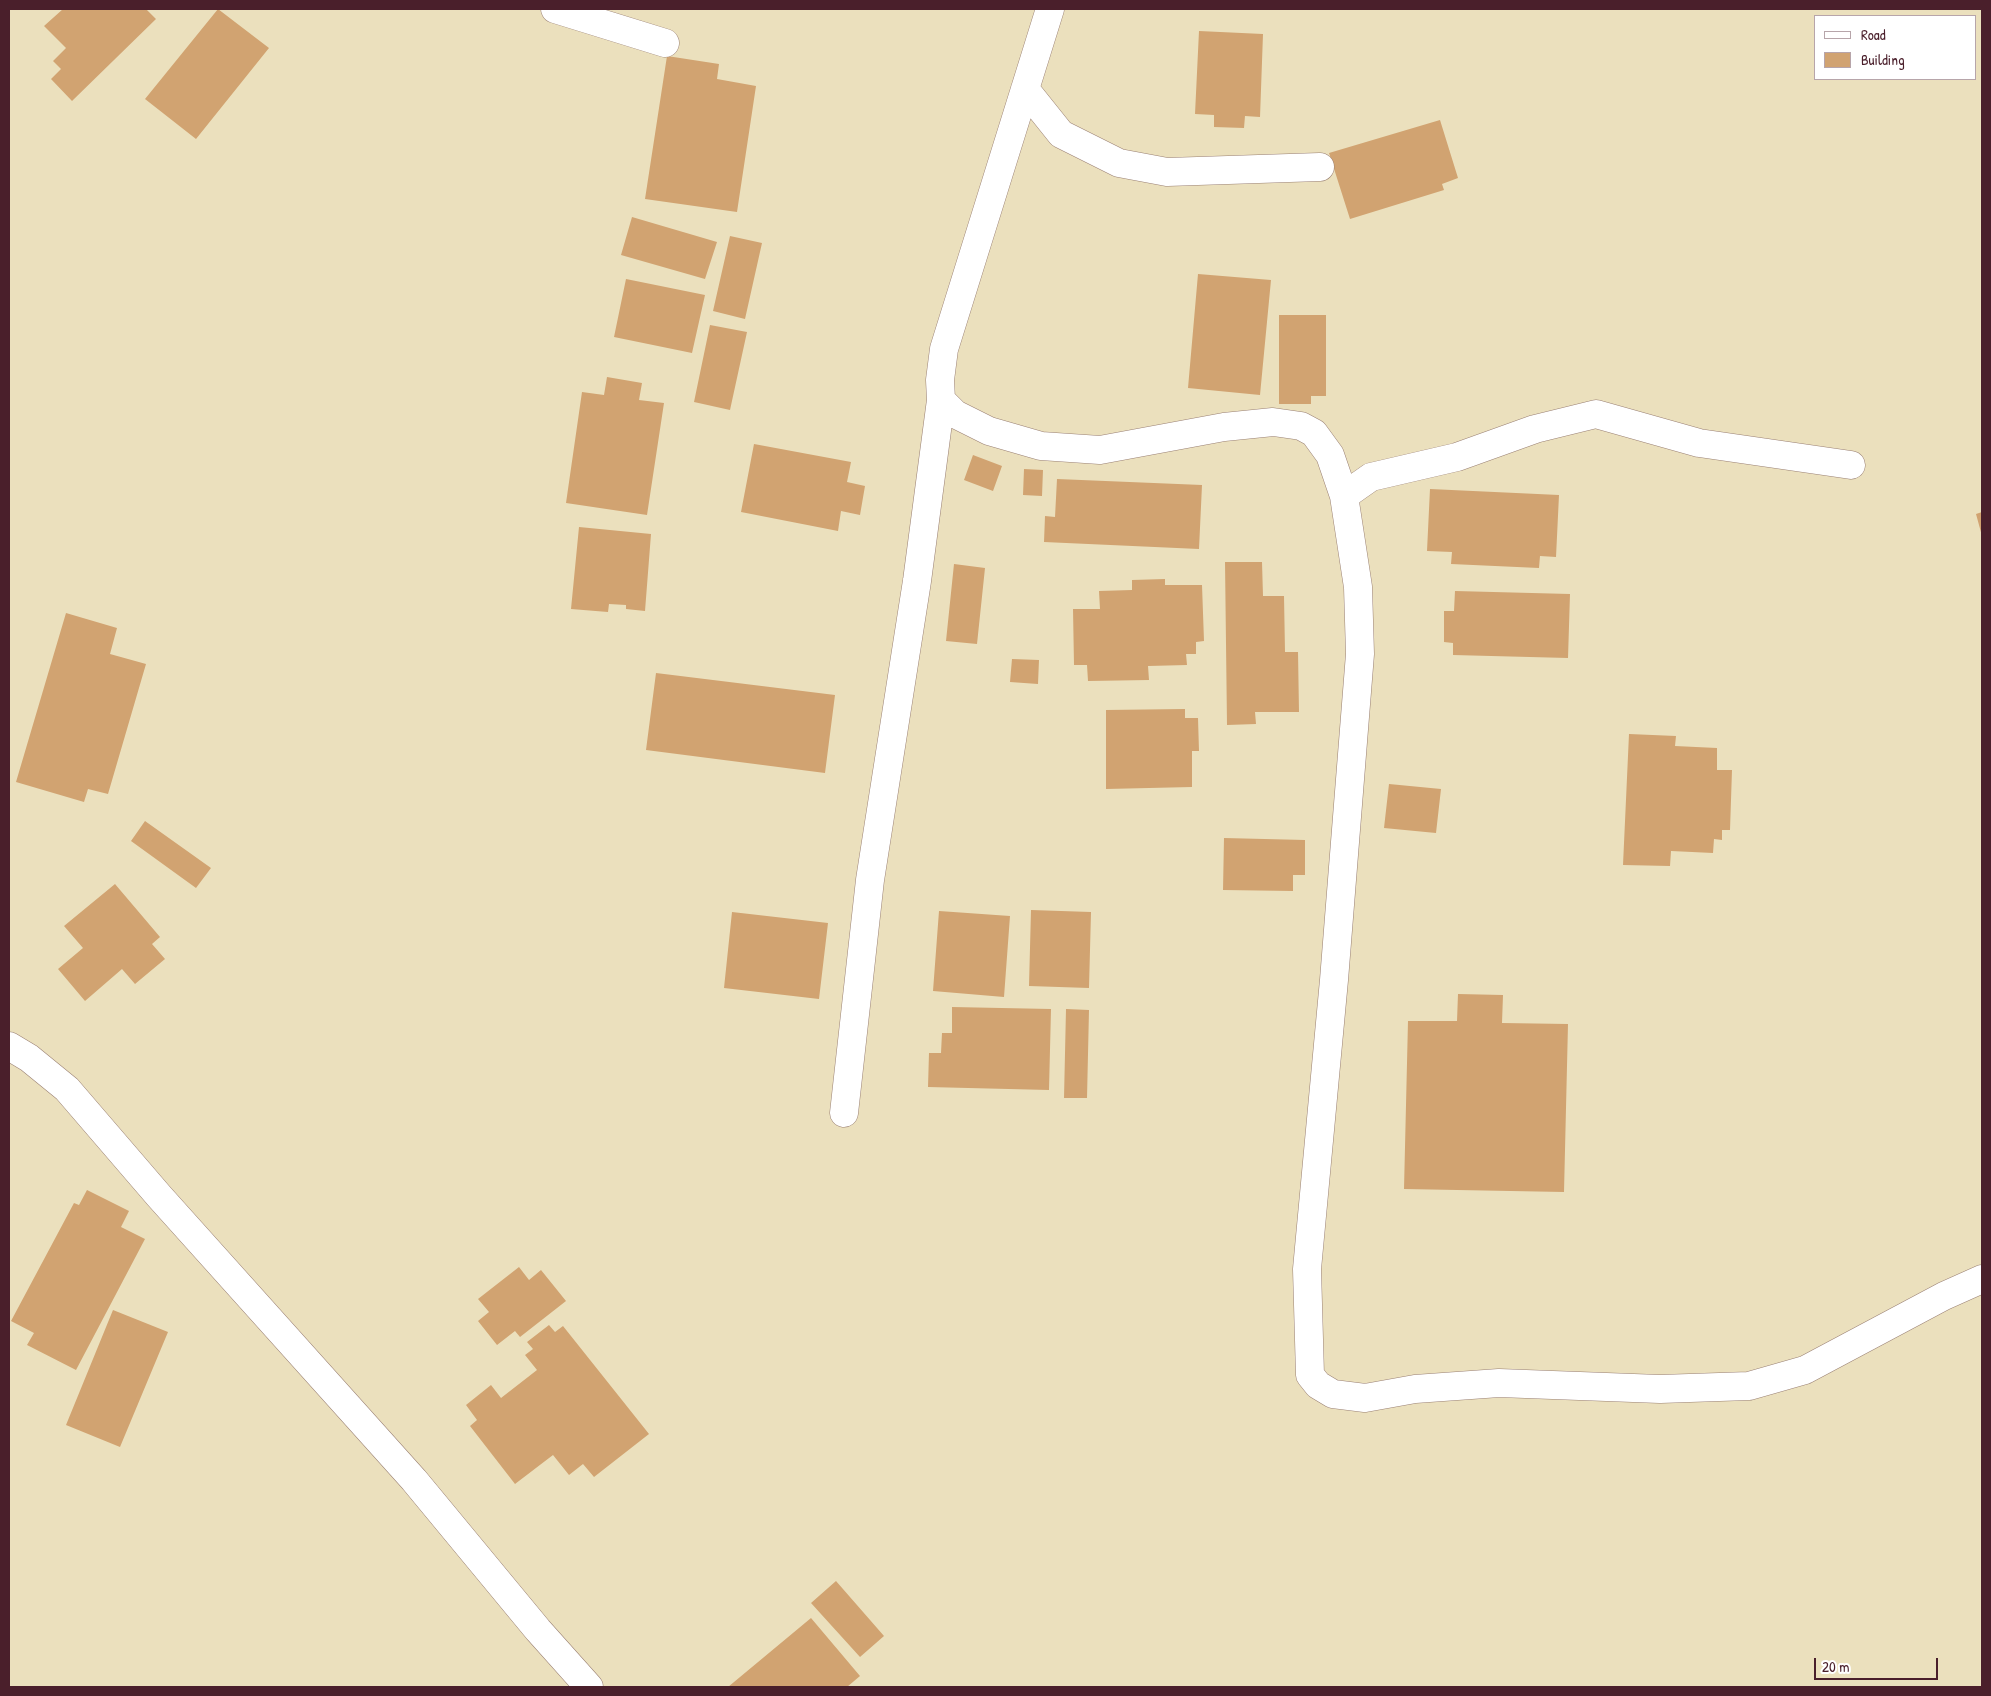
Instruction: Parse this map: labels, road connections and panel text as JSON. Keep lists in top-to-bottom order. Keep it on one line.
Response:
{"legend":["Road","Building"],"scale_bar":"20 m"}
